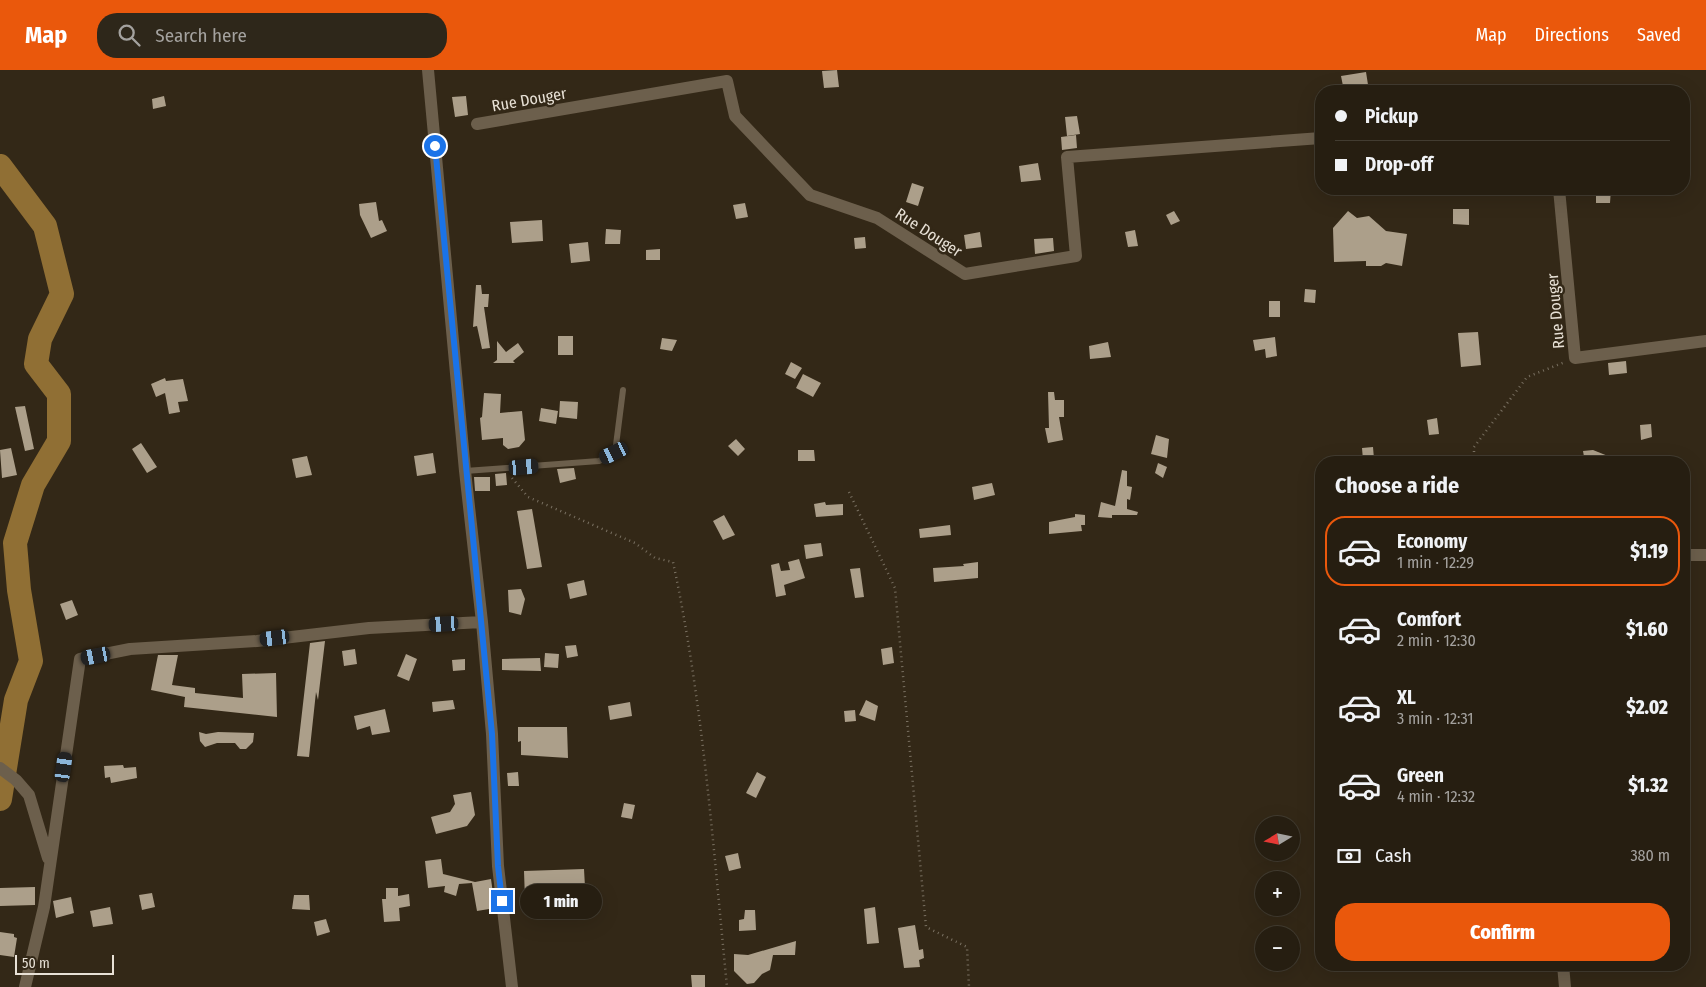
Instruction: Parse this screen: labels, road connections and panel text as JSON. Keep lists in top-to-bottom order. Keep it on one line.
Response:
{"streets":{"street":["Rue Douger"]},"scale_bar":"50 m","north":"left","page":{"header":"Map","search":"Search here","nav":["Map","Directions","Saved"],"banner":["Pickup","Drop-off"],"heading":"Choose a ride","list":[{"name":"Economy","note":"1 min · 12:29","value":"$1.19"},{"name":"Comfort","note":"2 min · 12:30","value":"$1.60"},{"name":"XL","note":"3 min · 12:31","value":"$2.02"},{"name":"Green","note":"4 min · 12:32","value":"$1.32"}],"map_buttons":["+","−"],"pay":["Cash","380 m"],"bubble":"1 min","buttons":"Confirm","scale":"50 m"}}
